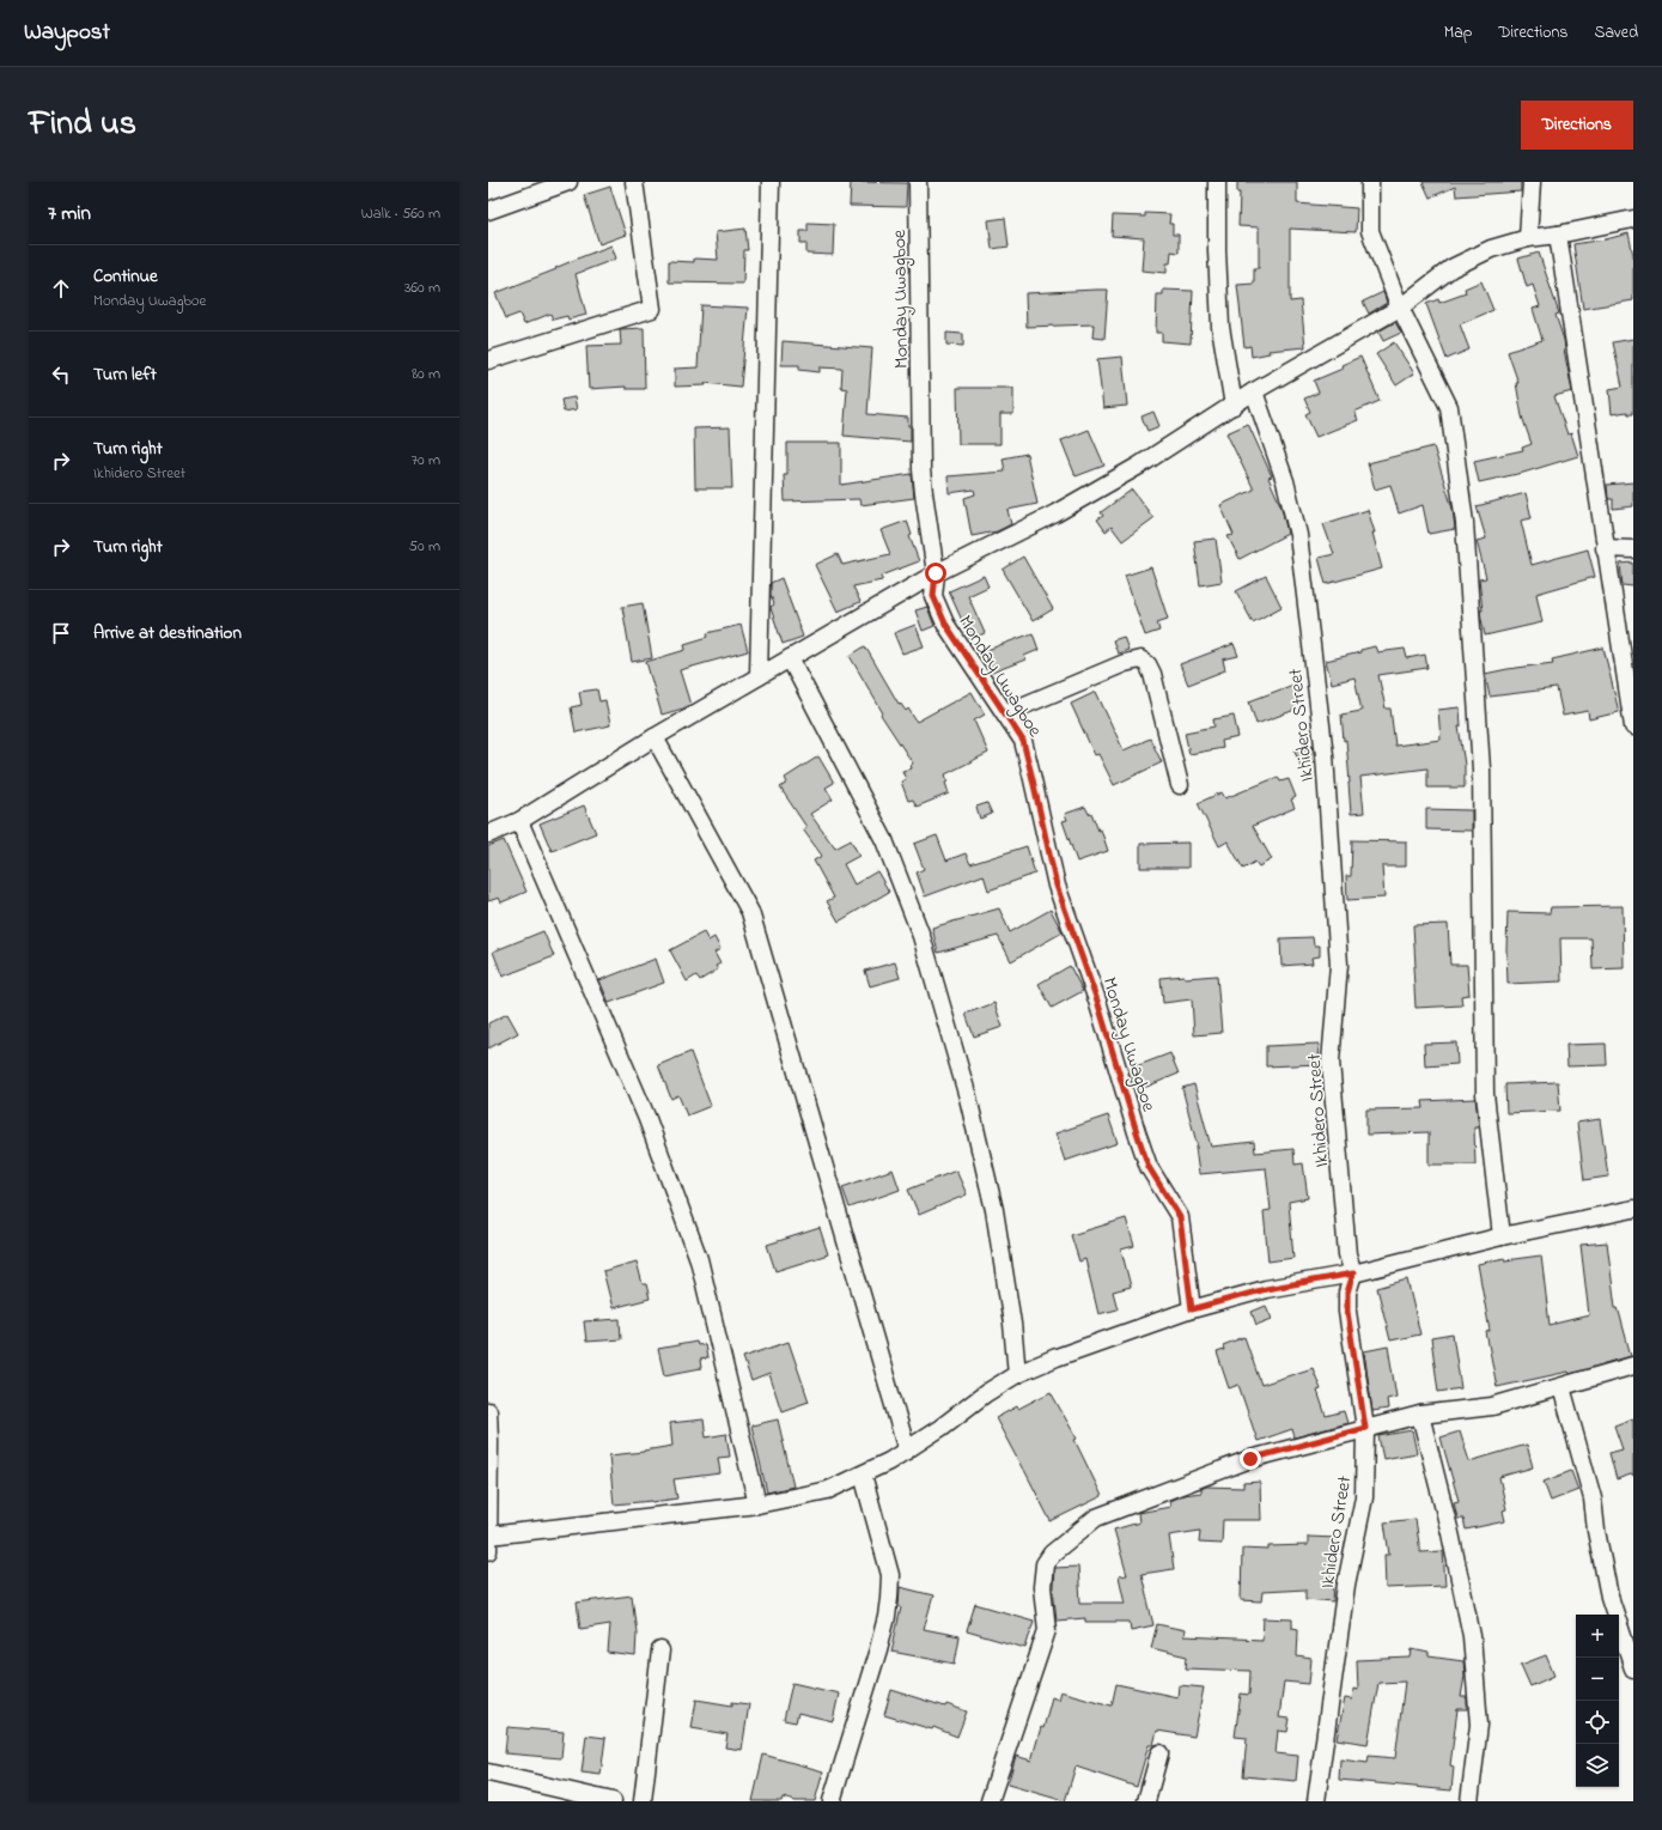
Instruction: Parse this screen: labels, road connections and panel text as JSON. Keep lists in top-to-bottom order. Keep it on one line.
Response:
{"streets":{"street":["Monday Uwagboe","Ikhidero Street"]},"page":{"header":"Waypost","nav":["Map","Directions","Saved"],"title":"Find us","buttons":"Directions","heading":["7 min","Walk · 560 m"],"list":[["Continue","Monday Uwagboe","360 m"],["Turn left","80 m"],["Turn right","Ikhidero Street","70 m"],["Turn right","50 m"],"Arrive at destination"],"map_buttons":["+","−"]}}
